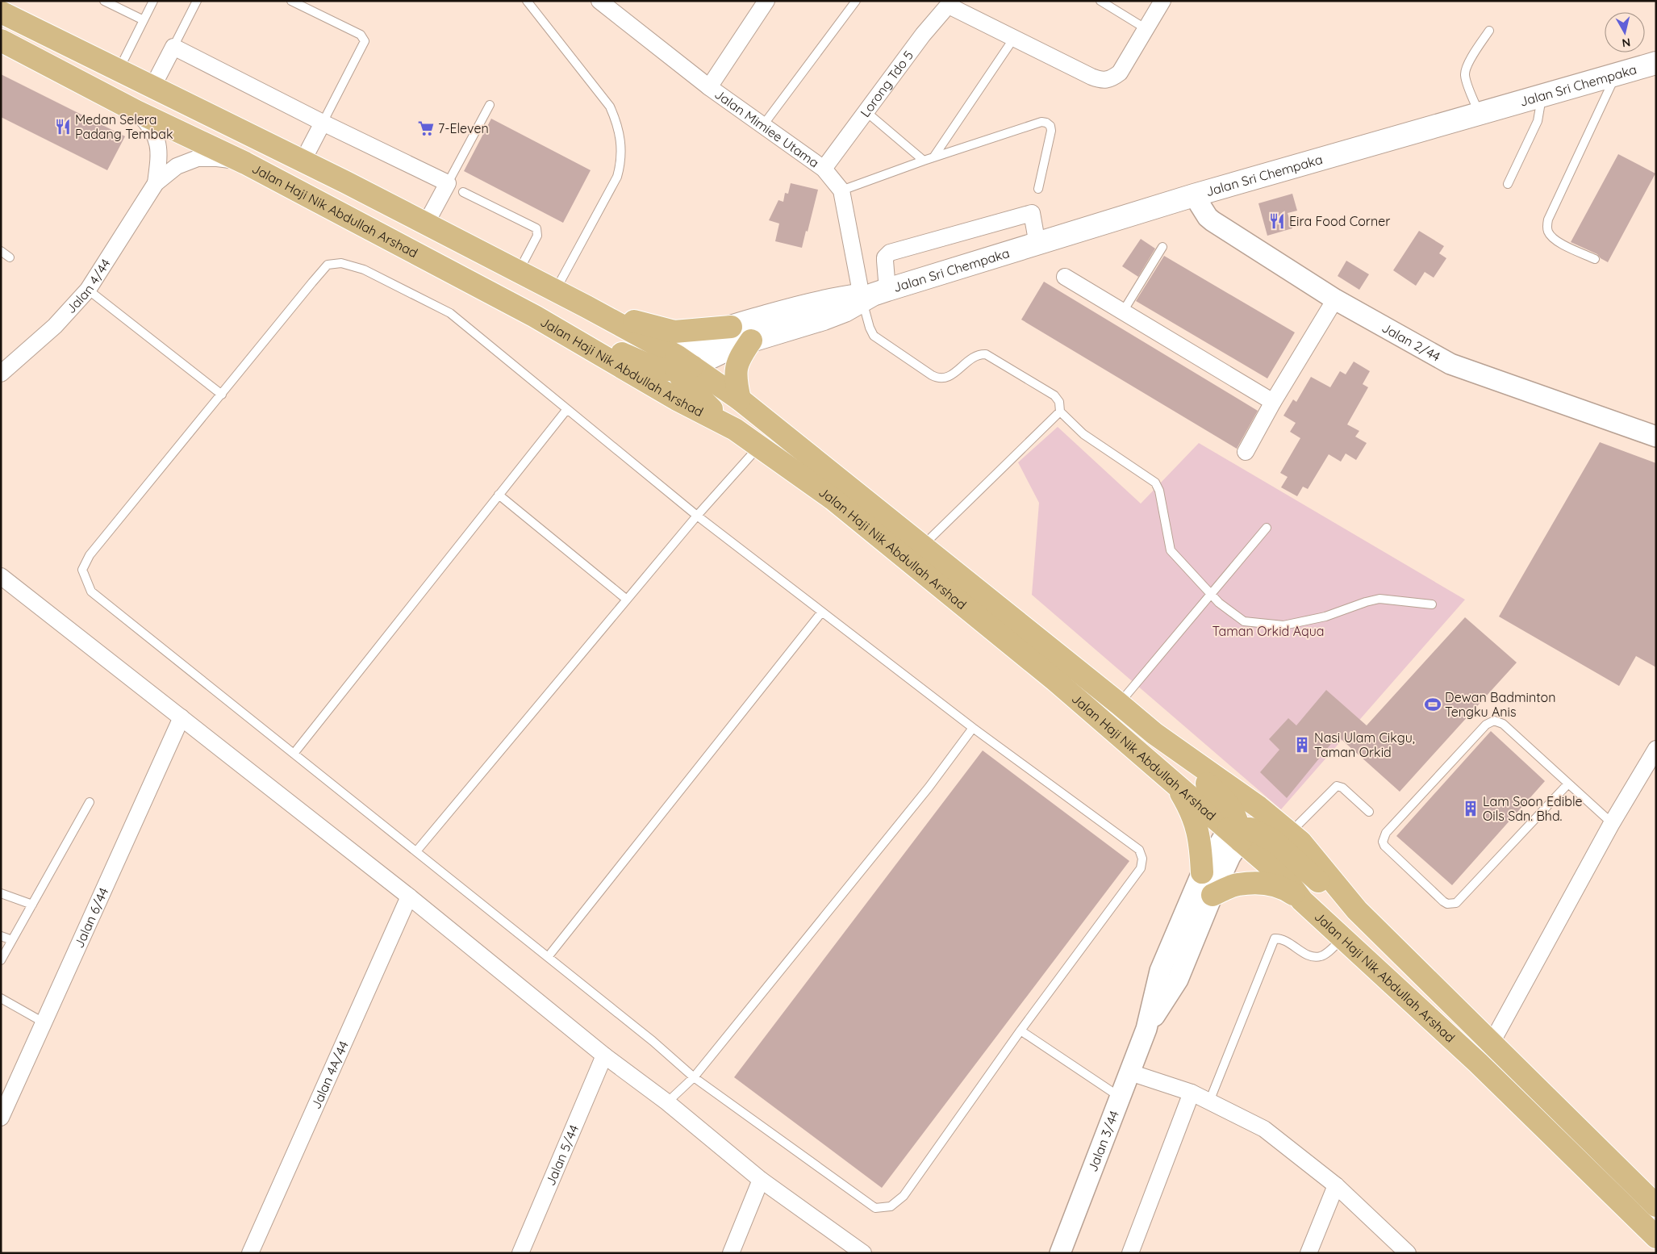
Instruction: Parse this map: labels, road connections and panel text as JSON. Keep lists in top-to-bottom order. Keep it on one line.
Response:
{"streets":{"main road":["Jalan Sri Chempaka","Jalan Haji Nik Abdullah Arshad"],"street":["Lorong Tdo 5","Jalan Mimiee Utama","Jalan 4/44","Jalan 2/44","Jalan 6/44","Jalan 4A/44","Jalan 3/44","Jalan 5/44"]},"crossings":[["Lorong Tdo 5","Jalan Mimiee Utama"],["Jalan Sri Chempaka","Jalan Mimiee Utama"],["Jalan Sri Chempaka","Jalan 2/44"],["Jalan Haji Nik Abdullah Arshad","Jalan 3/44"]],"parks":["Taman Orkid Aqua"],"places":{"restaurant":["Medan Selera Padang Tembak","Eira Food Corner"],"supermarket":["7-Eleven"],"sports":["Dewan Badminton Tengku Anis"],"building":["Nasi Ulam Cikgu, Taman Orkid","Lam Soon Edible Oils Sdn. Bhd."]},"north":"bottom"}
